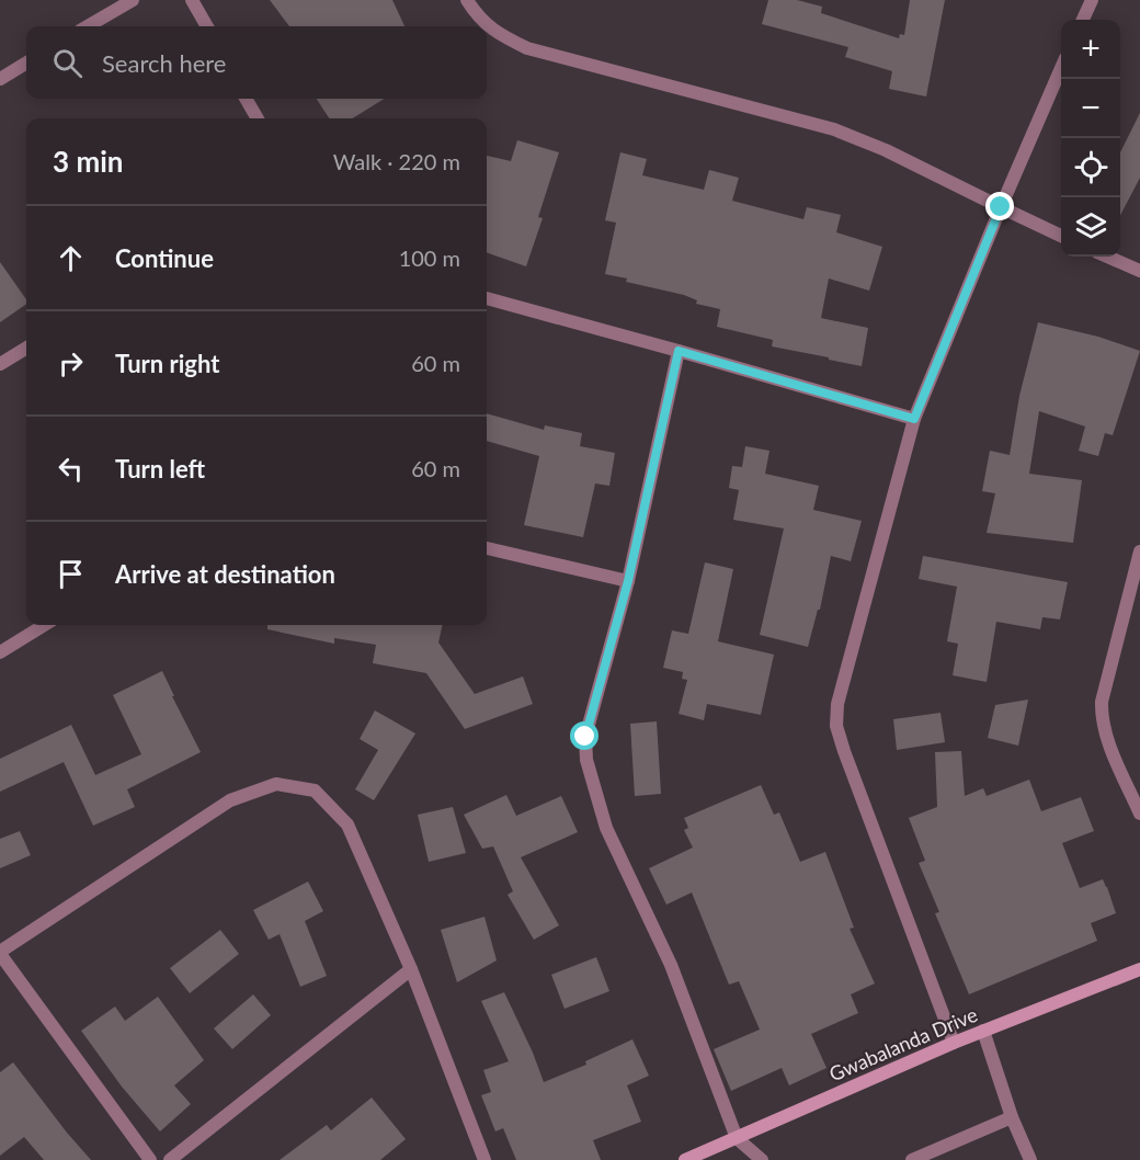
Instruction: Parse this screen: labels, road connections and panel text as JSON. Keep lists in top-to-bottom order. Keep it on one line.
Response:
{"streets":{"street":["Gwabalanda Drive"]},"page":{"map_buttons":["+","−"],"search":"Search here","heading":["3 min","Walk · 220 m"],"list":[["Continue","100 m"],["Turn right","60 m"],["Turn left","60 m"],"Arrive at destination"]}}
